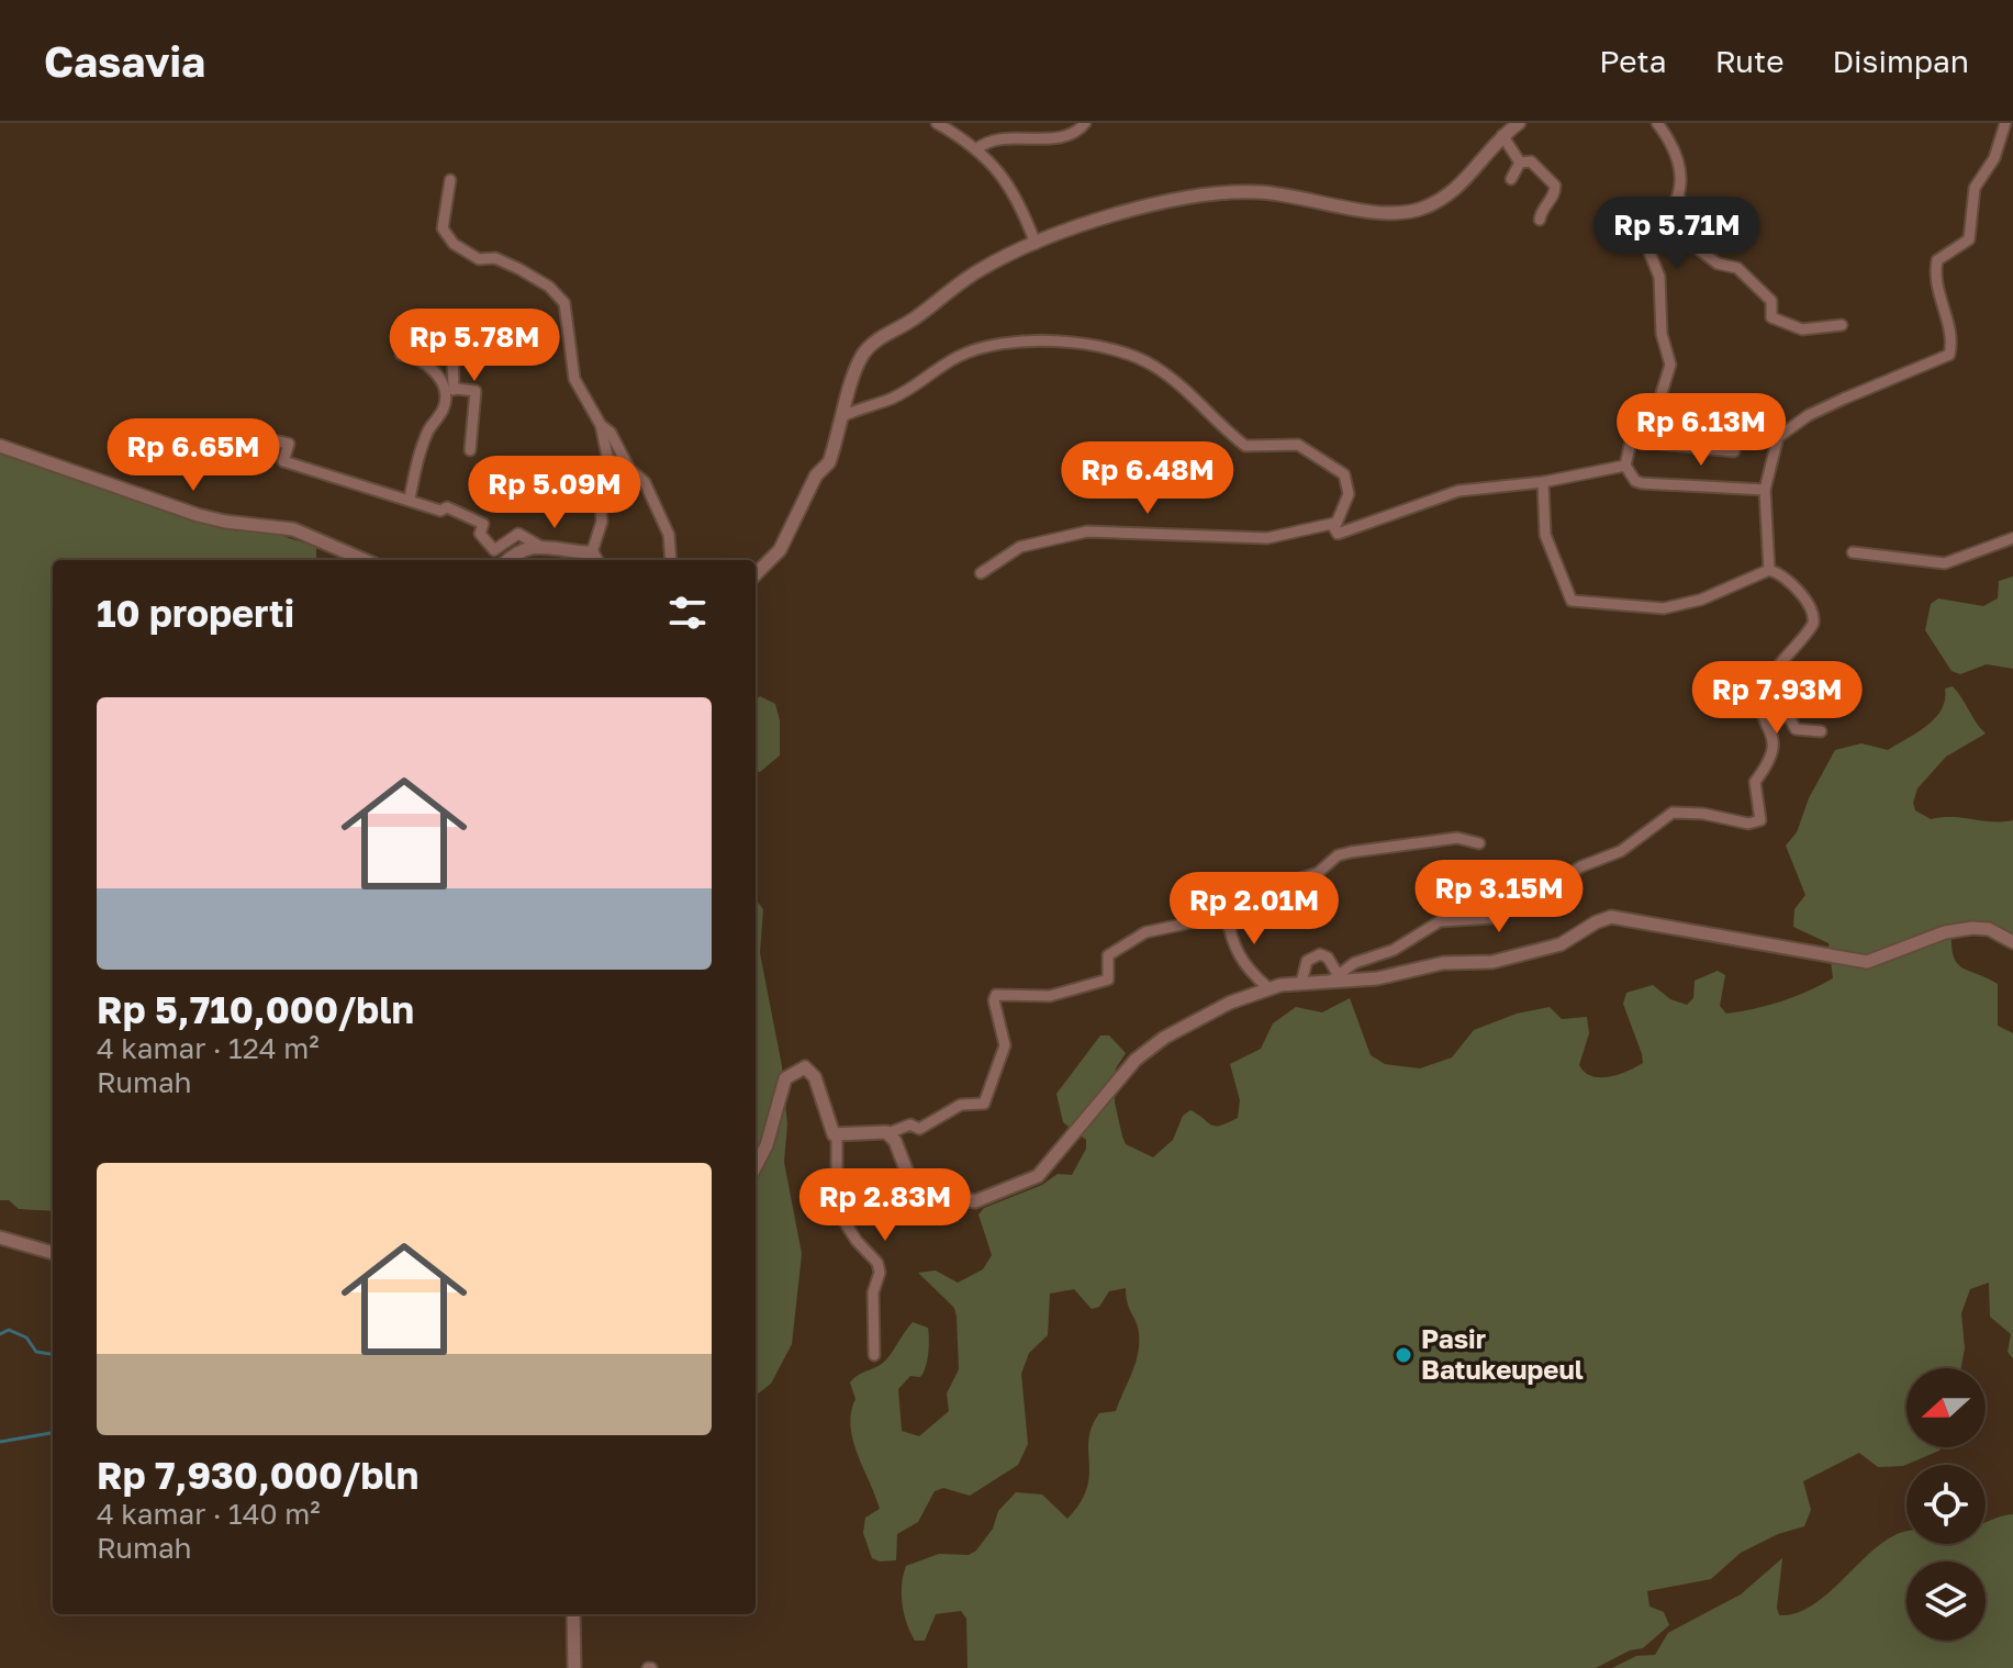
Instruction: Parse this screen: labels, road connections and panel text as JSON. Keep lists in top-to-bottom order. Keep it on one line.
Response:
{"places":["Pasir Batukeupeul"],"north":"left","page":{"header":"Casavia","nav":["Peta","Rute","Disimpan"],"price":["Rp 5.71M","Rp 5.78M","Rp 6.13M","Rp 6.65M","Rp 6.48M","Rp 5.09M","Rp 7.93M","Rp 3.15M","Rp 2.01M","Rp 2.83M"],"heading":"10 properti","list":[{"name":"Rp 5,710,000/bln","note":"4 kamar · 124 m² · Rumah"},{"name":"Rp 7,930,000/bln","note":"4 kamar · 140 m² · Rumah"}]}}
